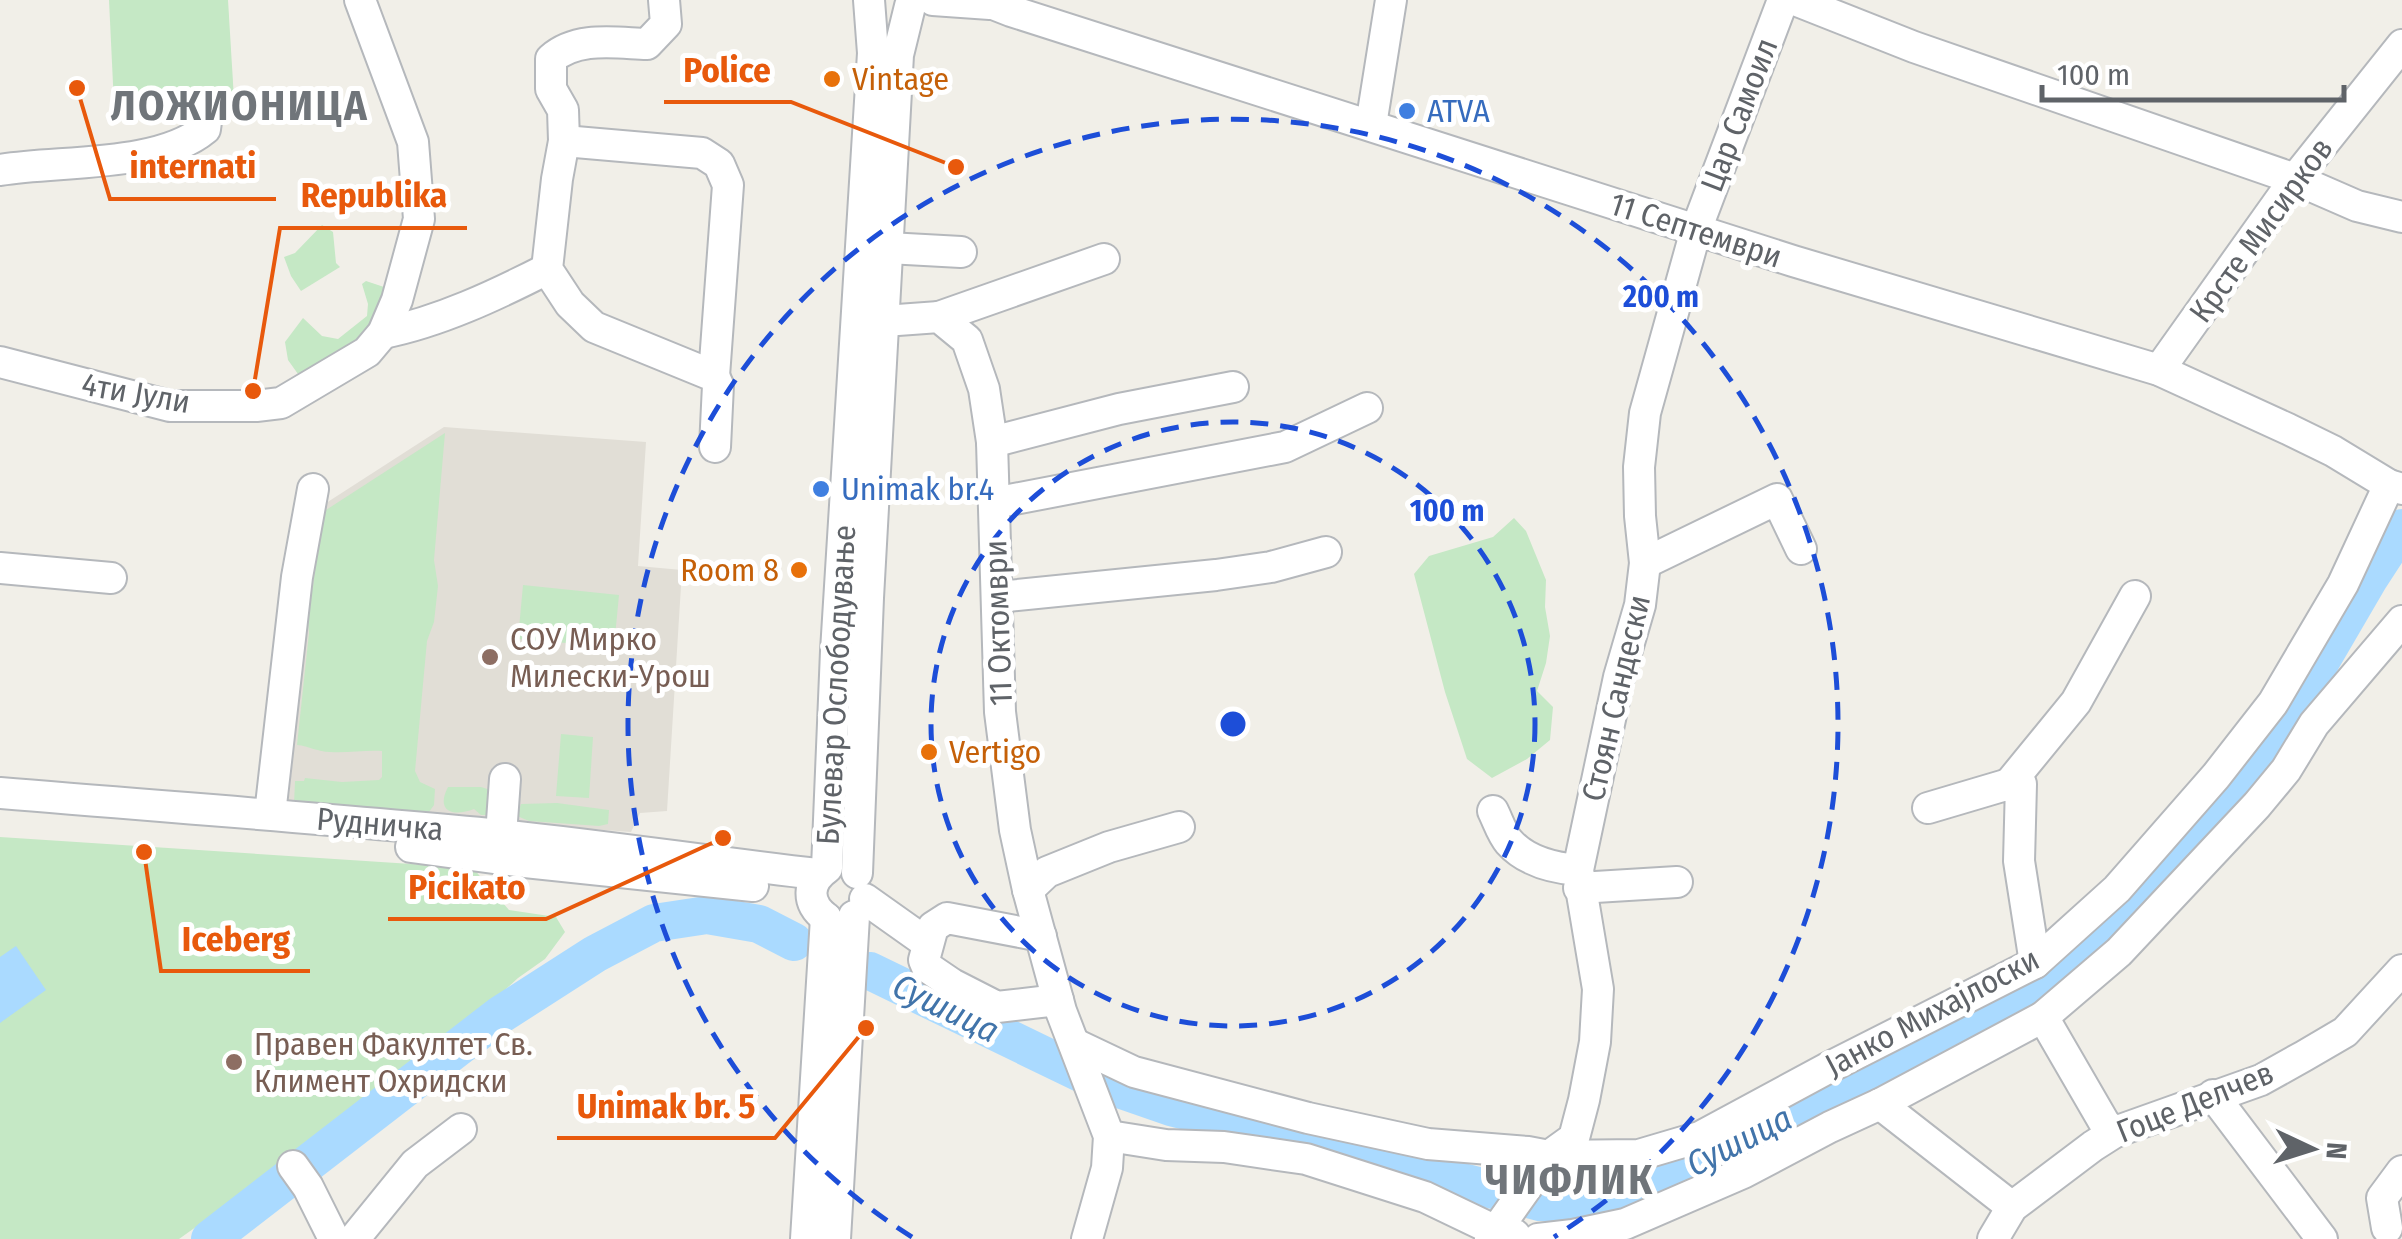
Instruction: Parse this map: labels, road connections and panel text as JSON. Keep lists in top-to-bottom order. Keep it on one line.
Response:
{"streets":{"street":["Цар Самоил","11 Септември","Крсте Мисирков","4ти Јули","11 Октомври","Булевар Ослободување","Стоян Сандески","Рудничка","Јанко Михајлоски","Гоце Делчев"]},"crossings":[["Цар Самоил","11 Септември"],["Цар Самоил","Стоян Сандески"],["11 Септември","Крсте Мисирков"],["11 Септември","Булевар Ослободување"],["11 Септември","Стоян Сандески"],["11 Септември","Јанко Михајлоски"],["Булевар Ослободување","Рудничка"],["Стоян Сандески","Јанко Михајлоски"]],"districts":["ЛОЖИОНИЦА","ЧИФЛИК"],"water":["Сушица"],"places":["Vintage","internati","ATVA","Police","Republika","Unimak br.4","Room 8","СОУ Мирко Милески-Урош","Vertigo","Picikato","Iceberg","Unimak br. 5","Правен Факултет Св. Климент Охридски"],"scale_bar":"100 m","north":"right","rings":["200 m","100 m"]}
